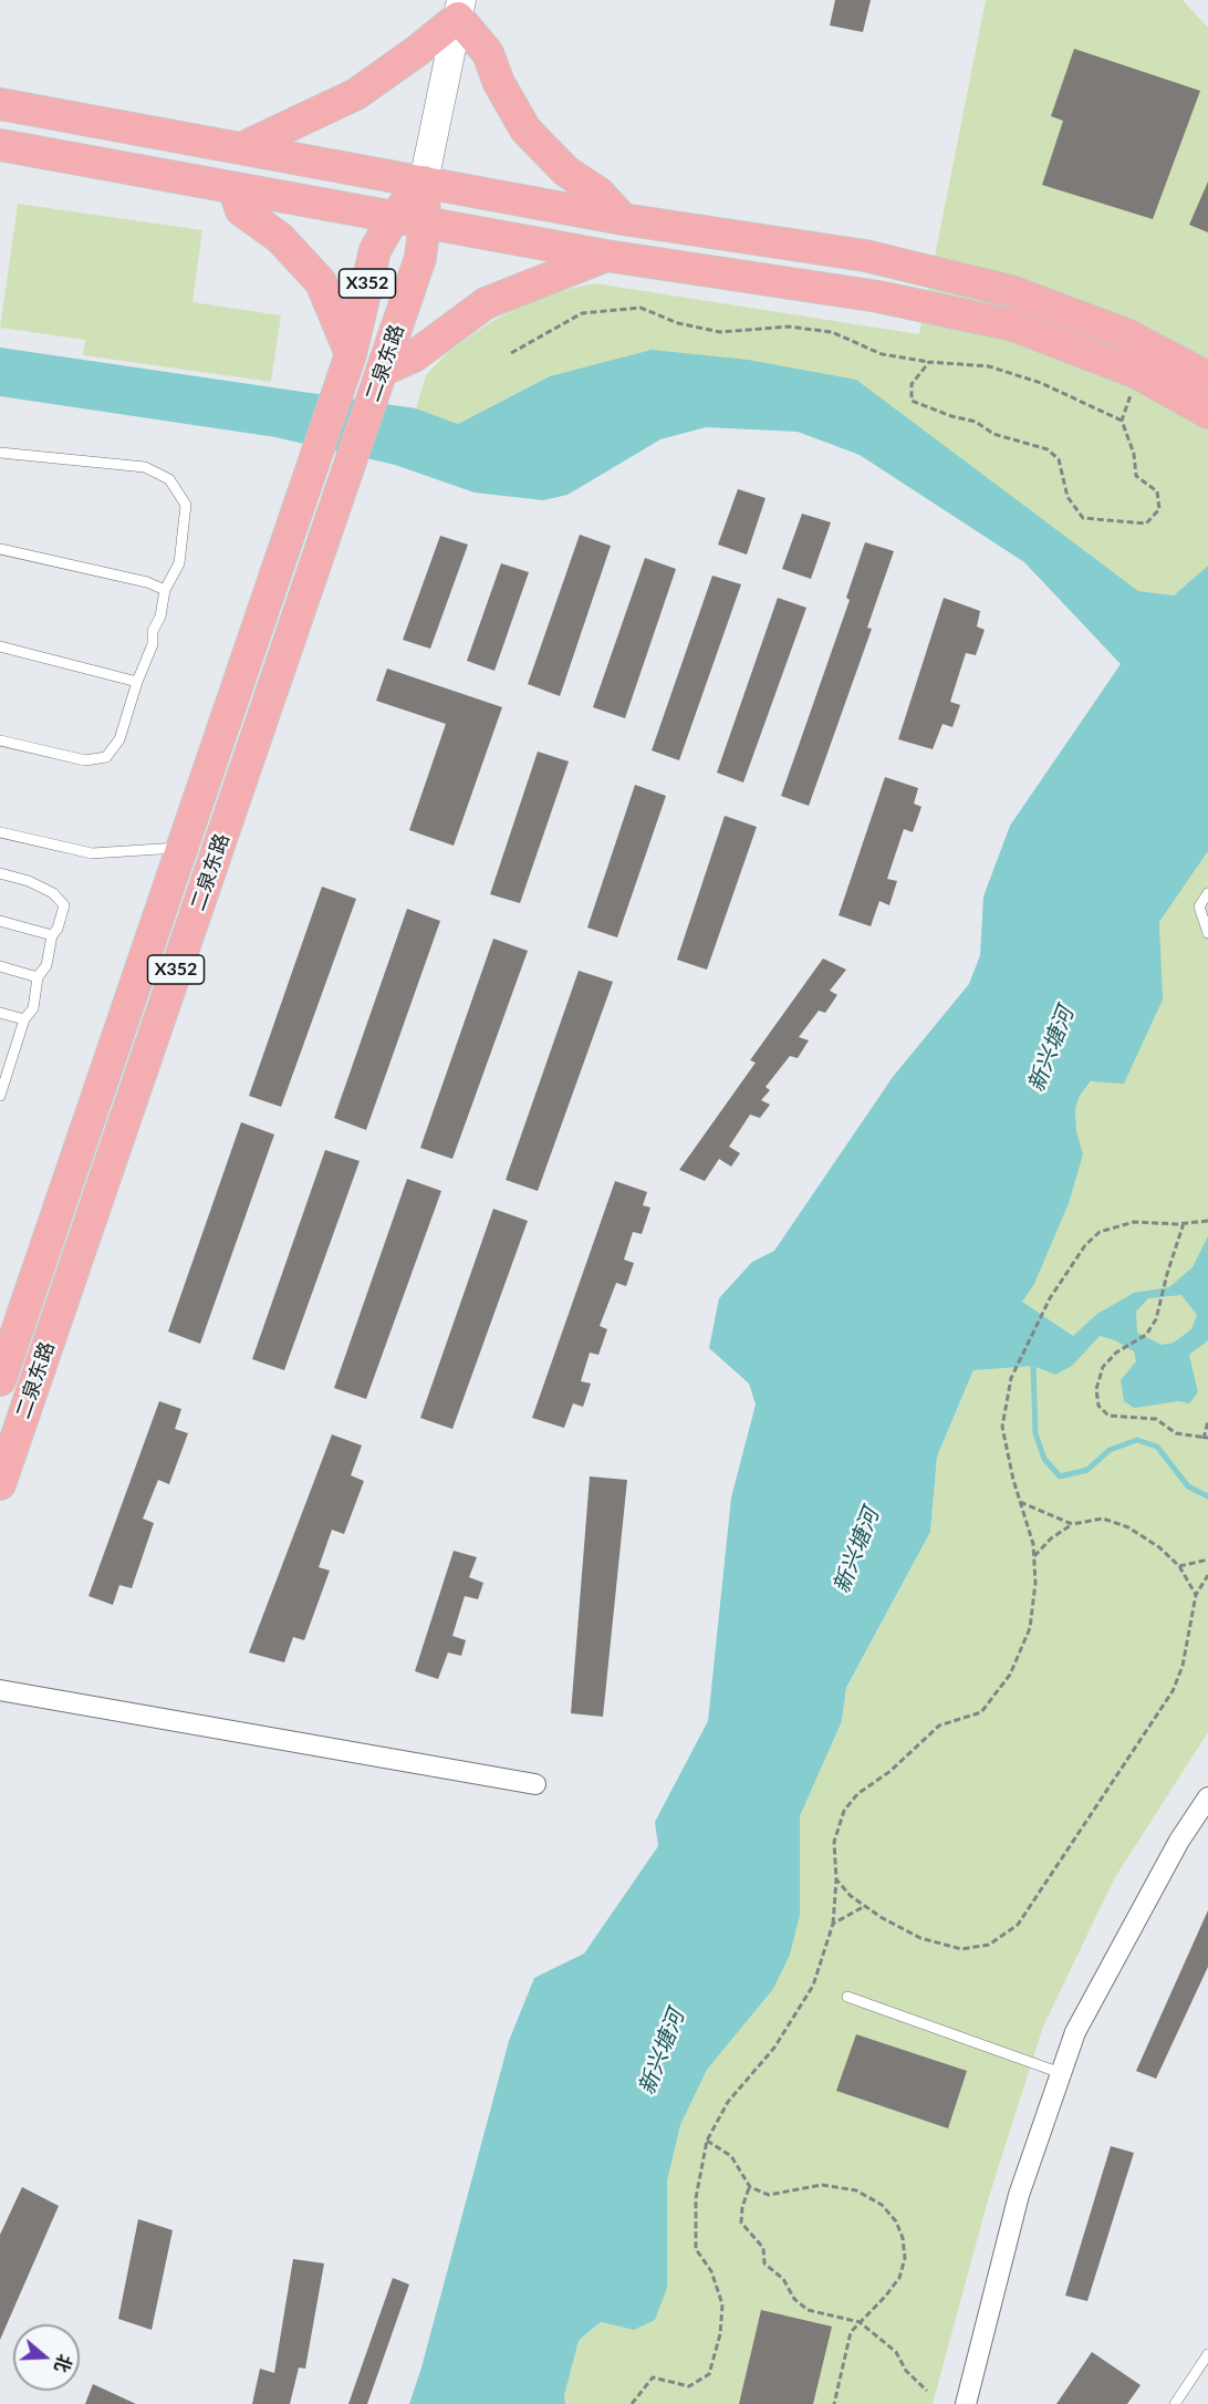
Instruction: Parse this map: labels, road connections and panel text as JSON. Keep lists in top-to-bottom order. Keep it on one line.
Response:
{"streets":{"main road":["X352","二泉东路"]},"water":["新兴塘河"],"north":"right"}
